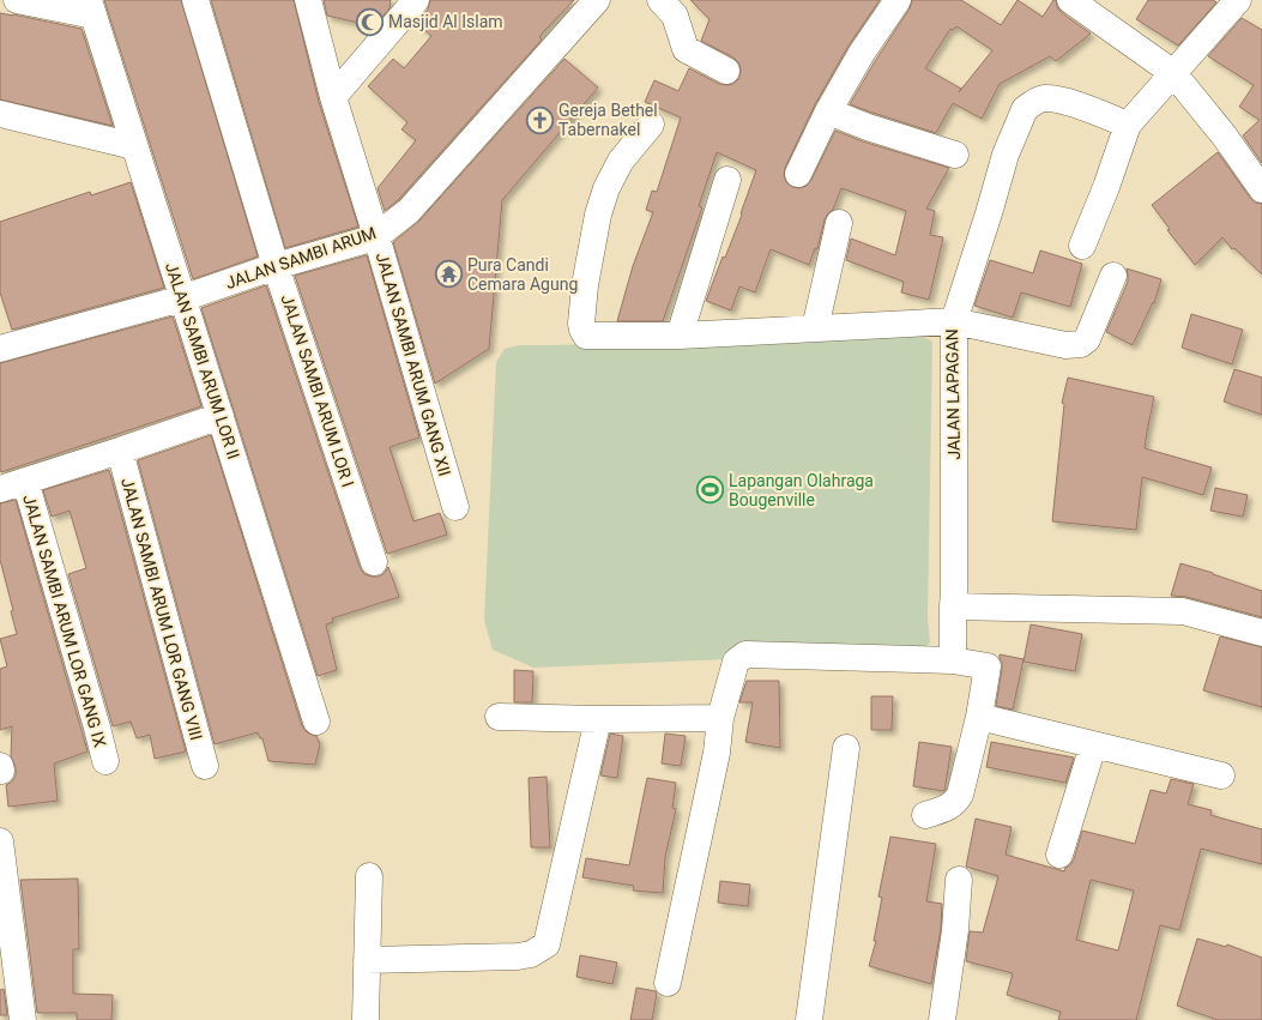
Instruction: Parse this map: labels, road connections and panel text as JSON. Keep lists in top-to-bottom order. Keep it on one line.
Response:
{"streets":{"street":["JALAN SAMBI ARUM","JALAN SAMBI ARUM LOR II","JALAN SAMBI ARUM GANG XII","JALAN SAMBI ARUM LOR I","JALAN LAPAGAN","JALAN SAMBI ARUM LOR GANG VIII","JALAN SAMBI ARUM LOR GANG IX"]},"crossings":[["JALAN SAMBI ARUM","JALAN SAMBI ARUM LOR II"],["JALAN SAMBI ARUM","JALAN SAMBI ARUM GANG XII"],["JALAN SAMBI ARUM","JALAN SAMBI ARUM LOR I"]],"places":{"mosque":["Masjid Al Islam"],"church":["Gereja Bethel Tabernakel"],"temple":["Pura Candi Cemara Agung"],"sports":["Lapangan Olahraga Bougenville"]}}
